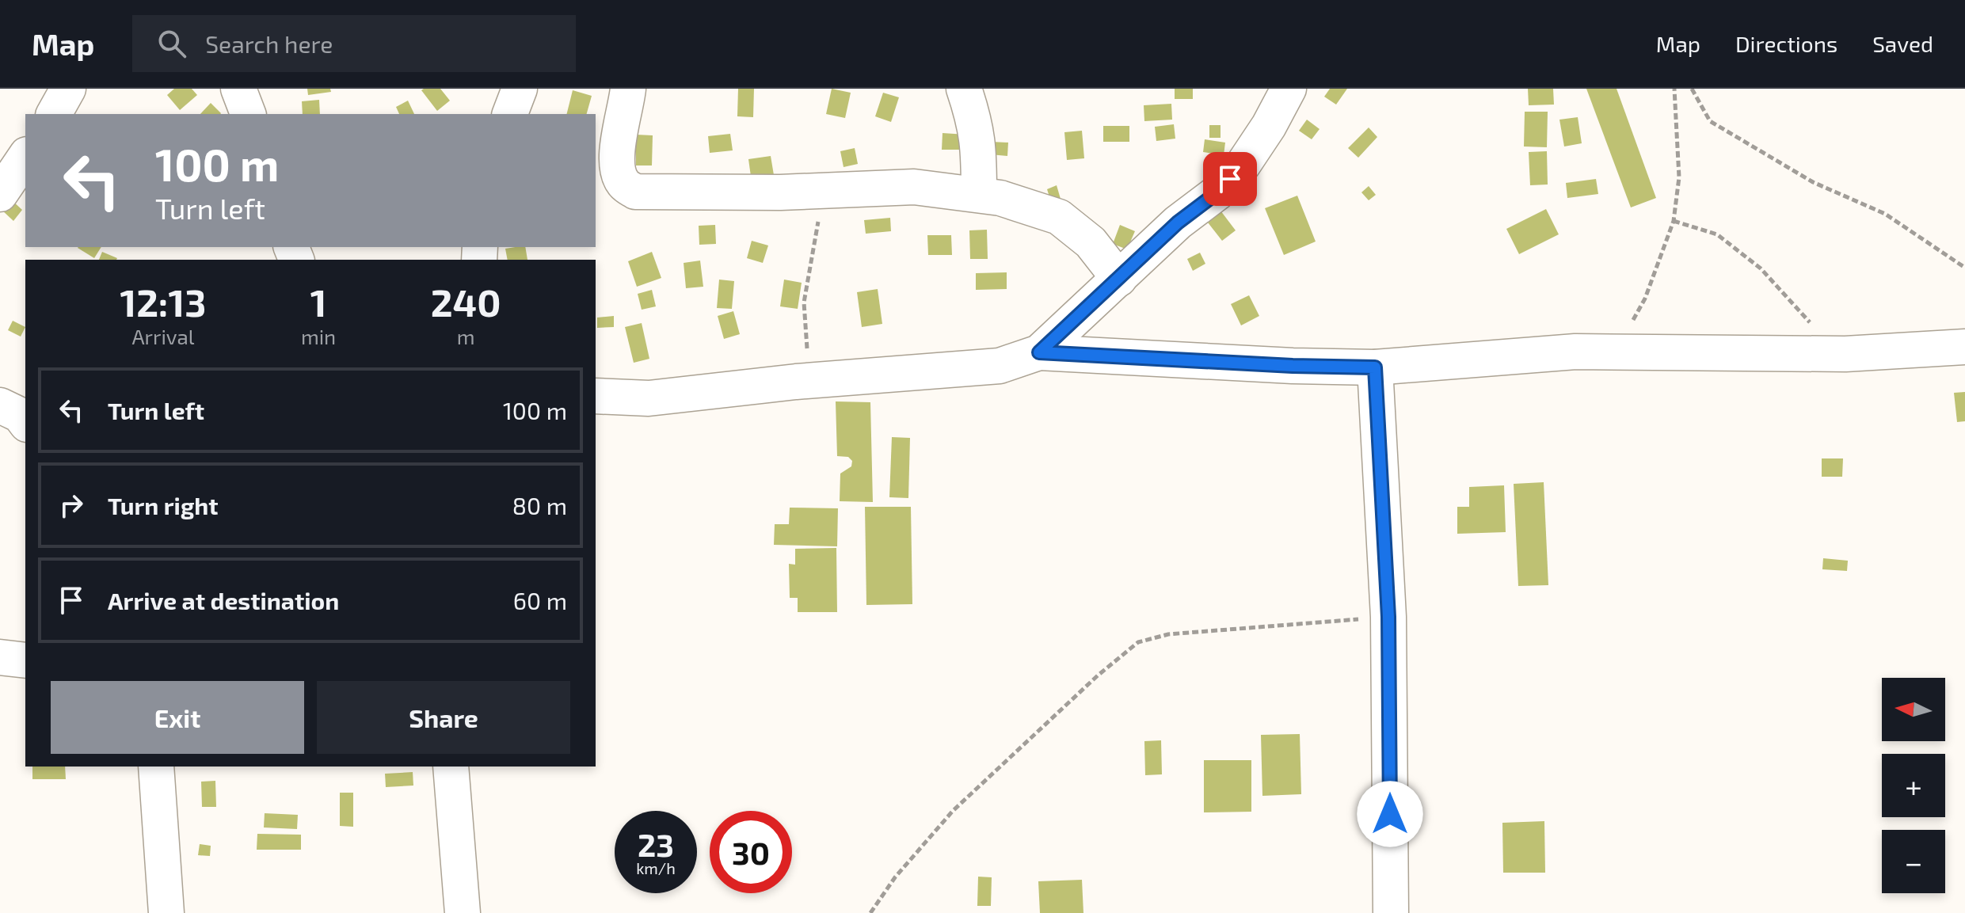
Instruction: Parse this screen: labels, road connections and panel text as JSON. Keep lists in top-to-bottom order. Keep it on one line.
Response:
{"north":"left","page":{"header":"Map","search":"Search here","nav":["Map","Directions","Saved"],"turn":["100 m","Turn left"],"eta":["12:13","Arrival","1","min","240","m"],"list":[{"name":"Turn left","value":"100 m"},{"name":"Turn right","value":"80 m"},{"name":"Arrive at destination","value":"60 m"}],"buttons":["Exit","Share"],"map_buttons":["+","−"],"speed":"23 km/h","limit":"30"}}
